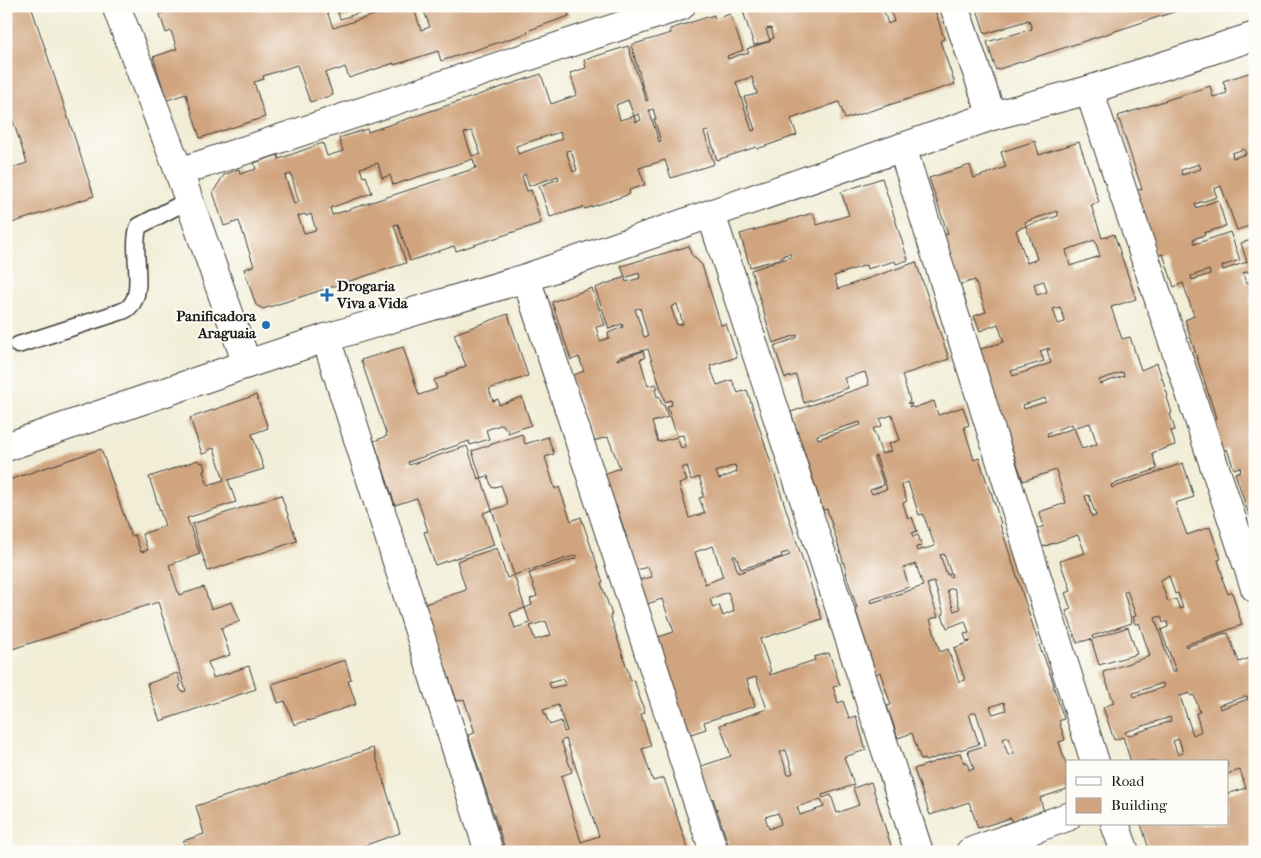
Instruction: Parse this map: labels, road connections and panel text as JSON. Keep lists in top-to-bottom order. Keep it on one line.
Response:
{"places":{"health":["Drogaria Viva a Vida"],"other":["Panificadora Araguaia"]},"legend":["Road","Building"]}
